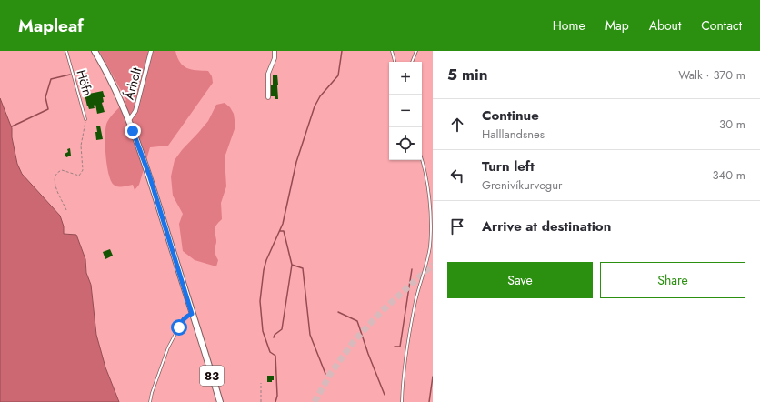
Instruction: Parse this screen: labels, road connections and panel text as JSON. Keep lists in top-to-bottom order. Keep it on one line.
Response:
{"streets":{"main road":["83"],"street":["Árholt"],"lane":["Höfn"]},"crossings":[["Árholt","83"]],"page":{"header":"Mapleaf","nav":["Home","Map","About","Contact"],"heading":["5 min","Walk · 370 m"],"map_buttons":["+","−"],"list":[["Continue","Halllandsnes","30 m"],["Turn left","Grenivíkurvegur","340 m"],"Arrive at destination"],"buttons":["Save","Share"]}}
